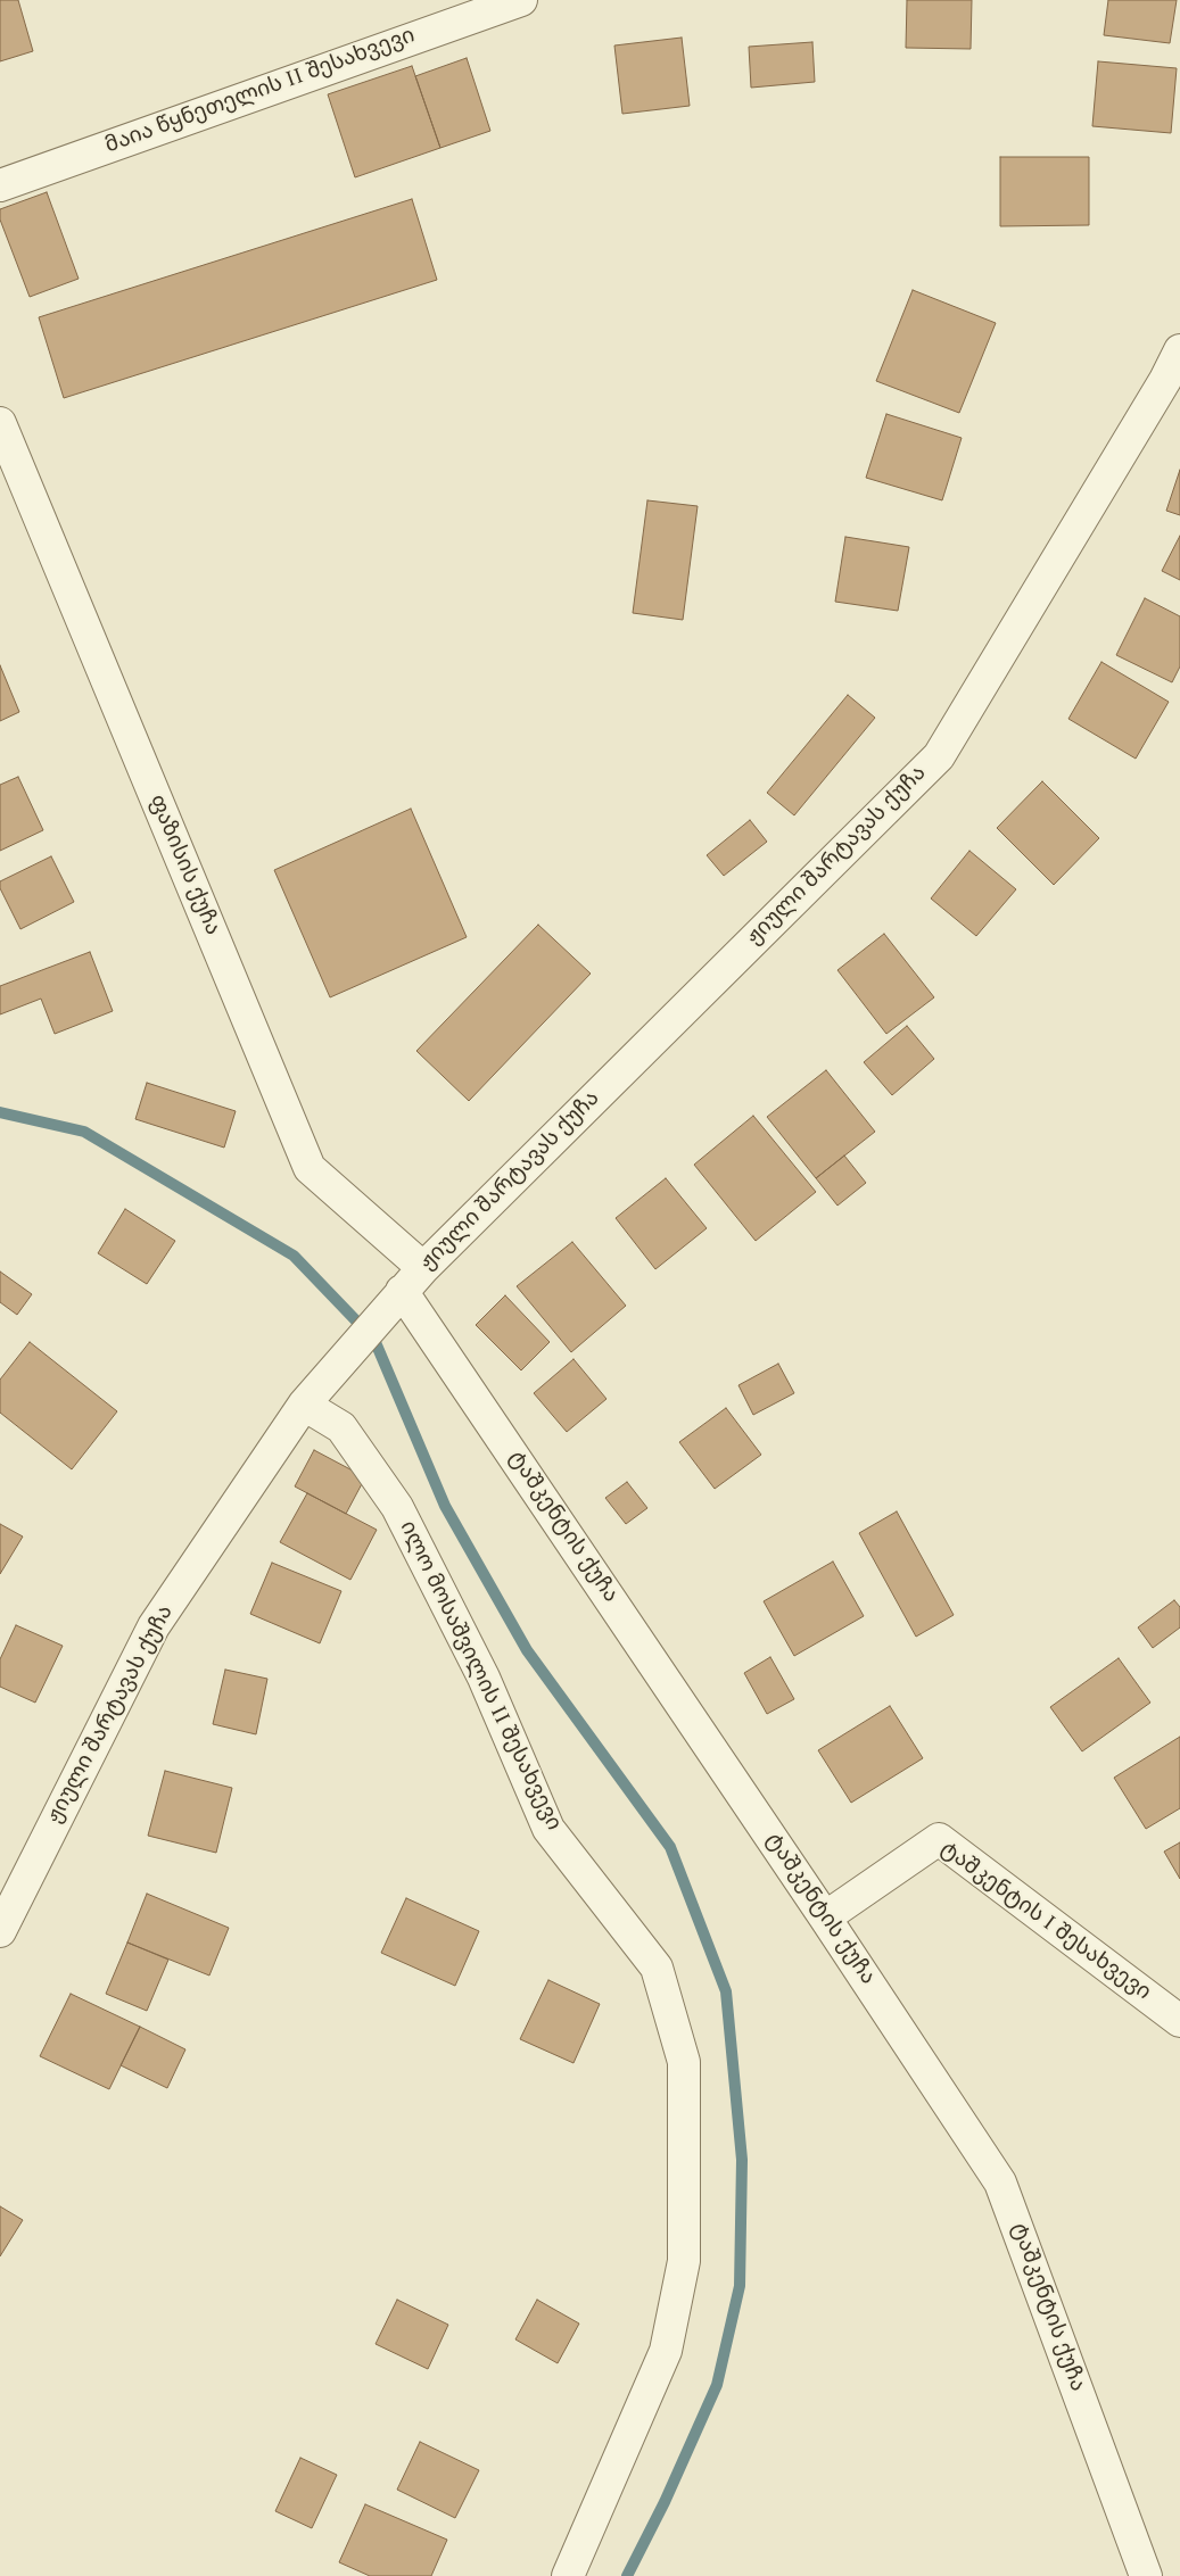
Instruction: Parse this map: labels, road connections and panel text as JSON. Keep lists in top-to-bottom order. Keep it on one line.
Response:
{"streets":{"street":["მაია წყნეთელის II შესახვევი","ჟიული შარტავას ქუჩა","ფაზისის ქუჩა","ტაშკენტის ქუჩა","ილო მოსაშვილის II შესახვევი","ტაშკენტის I შესახვევი"]},"crossings":[["ჟიული შარტავას ქუჩა","ფაზისის ქუჩა"],["ჟიული შარტავას ქუჩა","ტაშკენტის ქუჩა"],["ჟიული შარტავას ქუჩა","ილო მოსაშვილის II შესახვევი"],["ფაზისის ქუჩა","ტაშკენტის ქუჩა"],["ტაშკენტის ქუჩა","ტაშკენტის I შესახვევი"]]}
